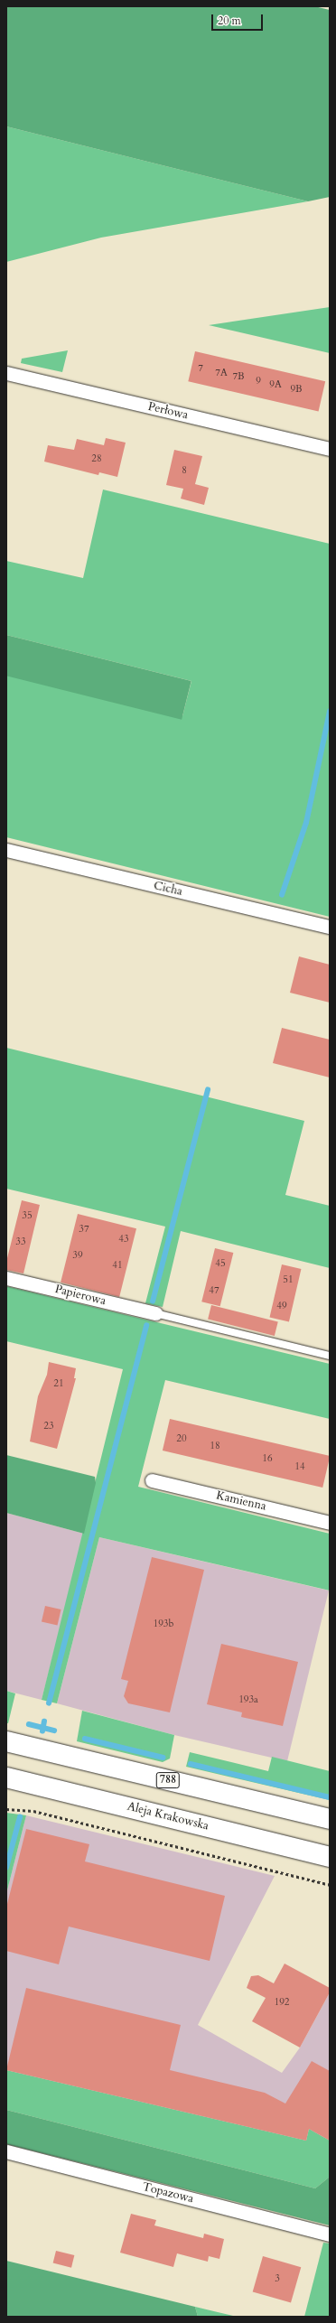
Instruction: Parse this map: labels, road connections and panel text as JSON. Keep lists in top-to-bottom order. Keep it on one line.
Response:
{"streets":{"main road":["788","Aleja Krakowska"],"street":["Perłowa","Cicha","Papierowa","Kamienna","Topazowa"]},"house_numbers":["7","7A","7B","9","9A","9B","28","8","35","37","43","33","39","45","41","51","47","49","21","23","20","18","16","14","193b","193a","192","3"],"scale_bar":"20 m"}
